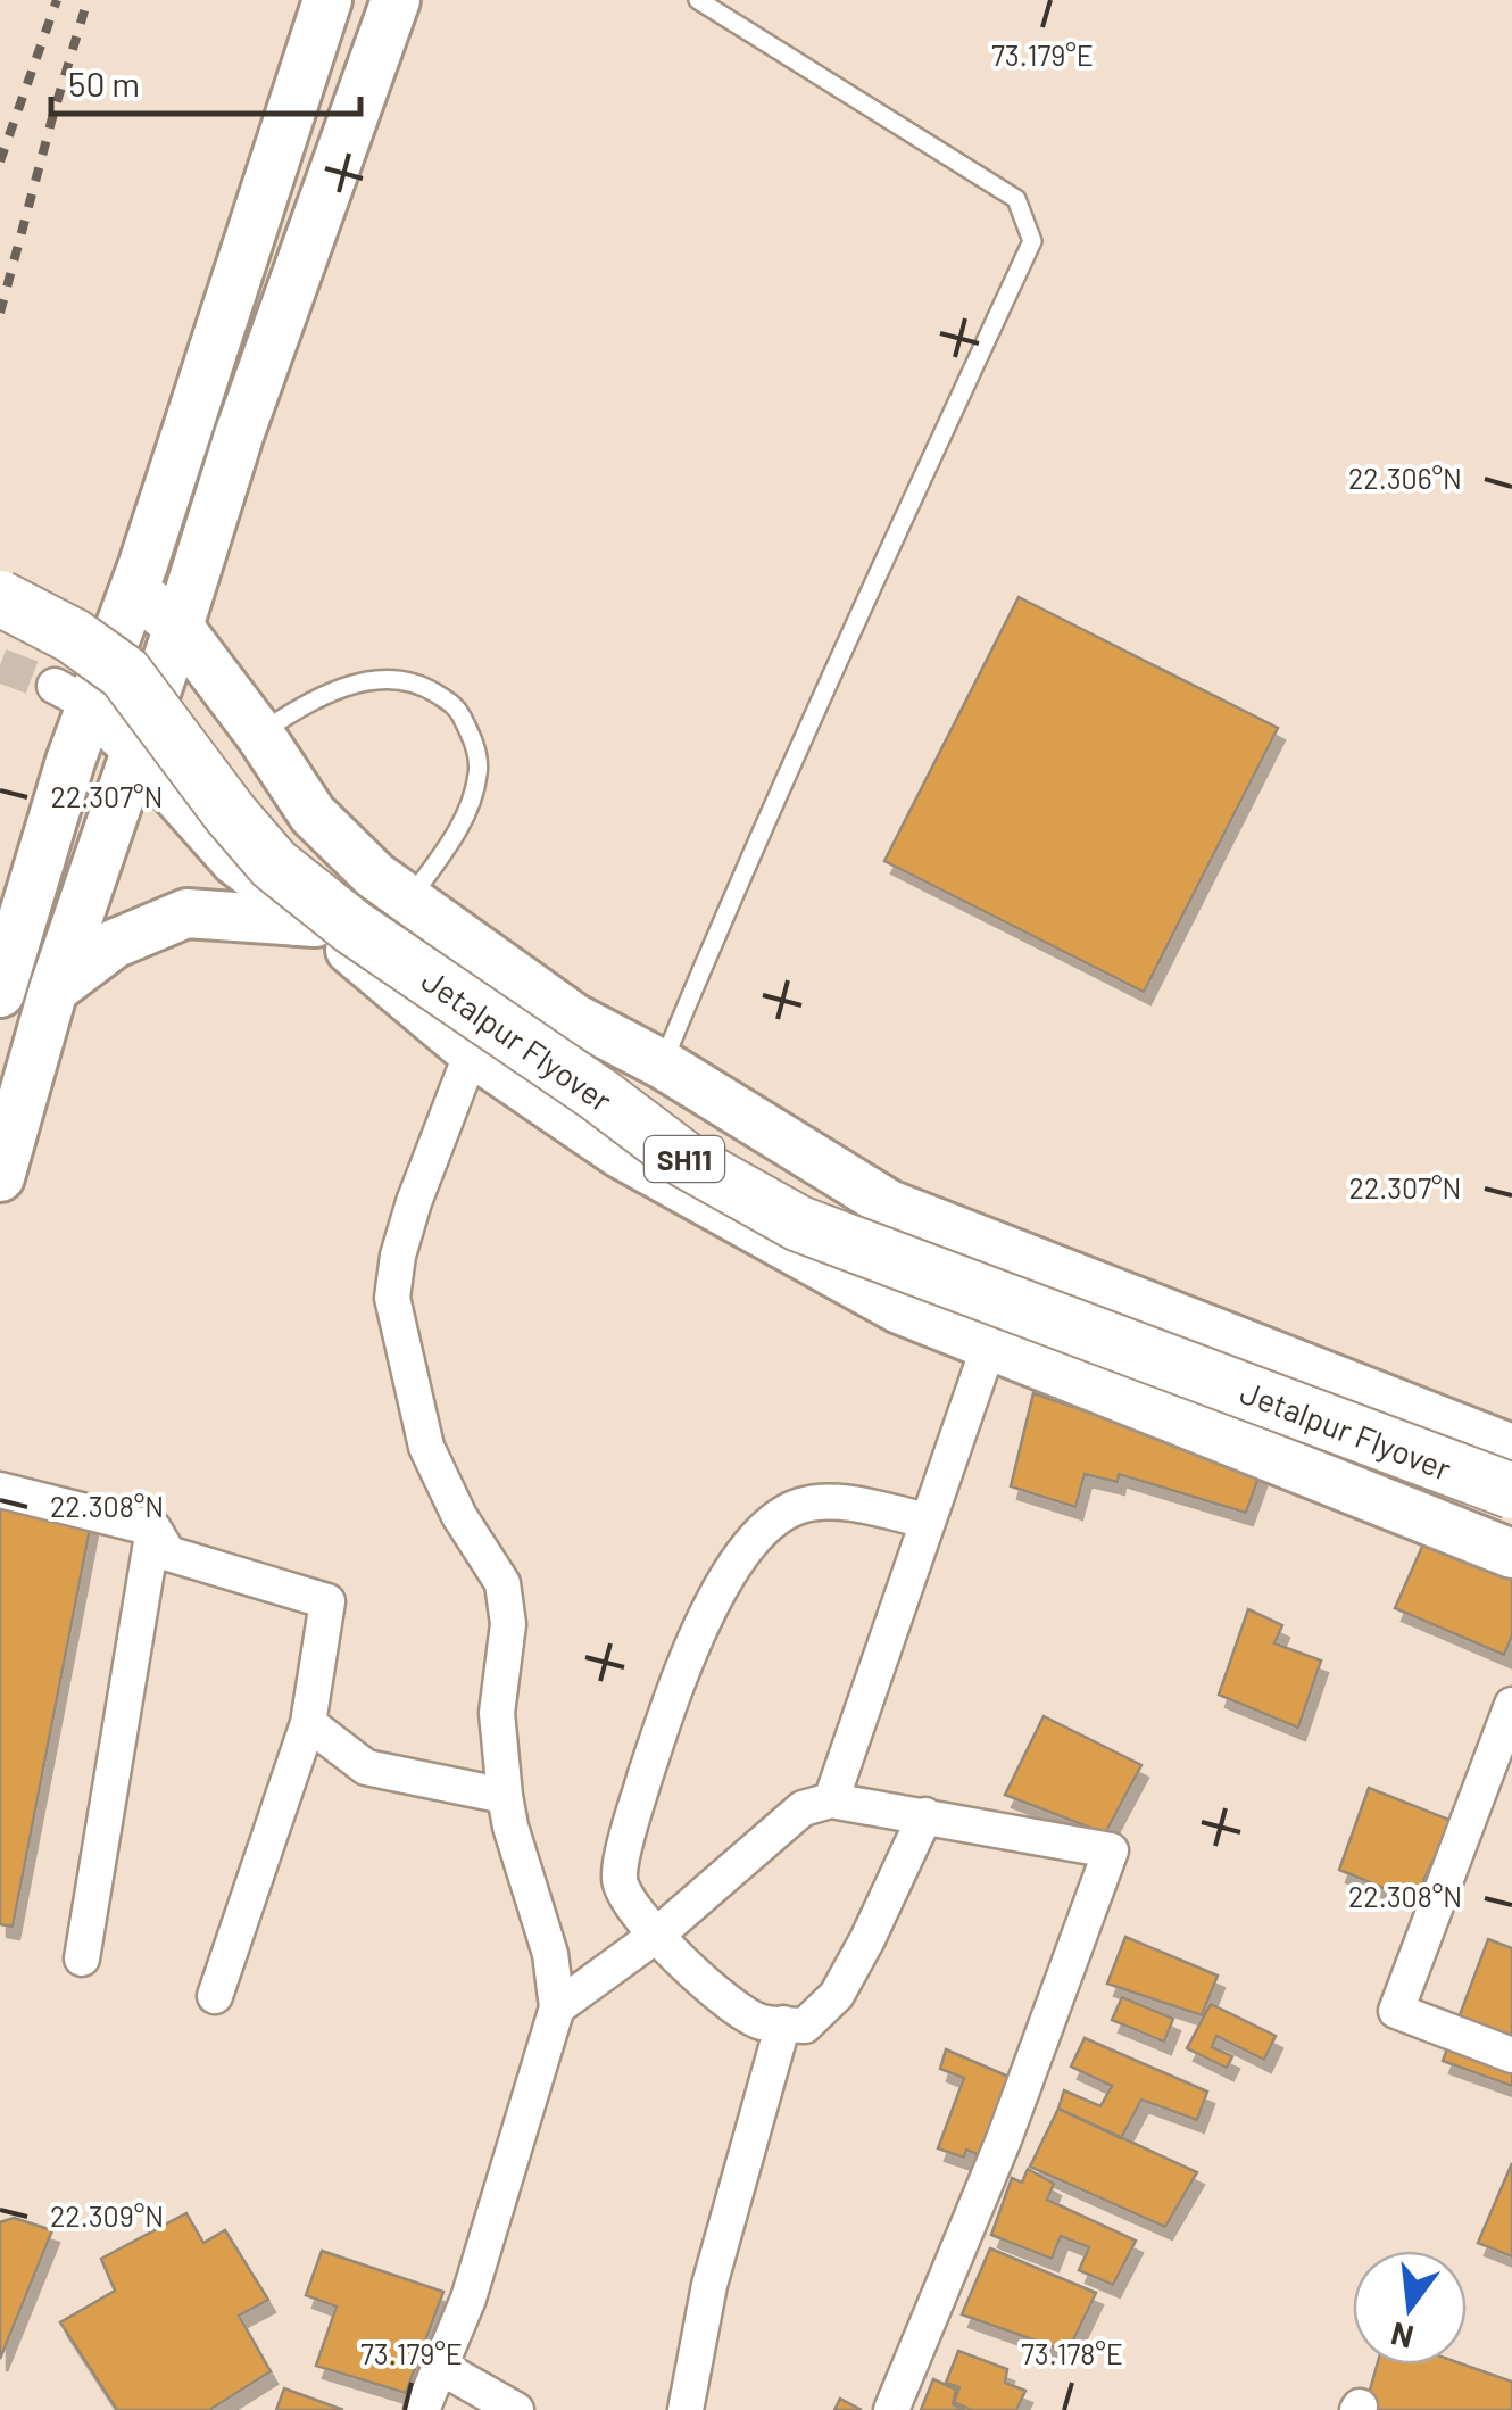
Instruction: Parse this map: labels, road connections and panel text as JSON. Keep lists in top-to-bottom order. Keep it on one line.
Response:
{"streets":{"main road":["Jetalpur Flyover","SH11"]},"scale_bar":"50 m","north":"bottom","coordinates":["73.179°E","22.306°N","22.307°N","22.308°N","22.309°N","73.178°E"]}
